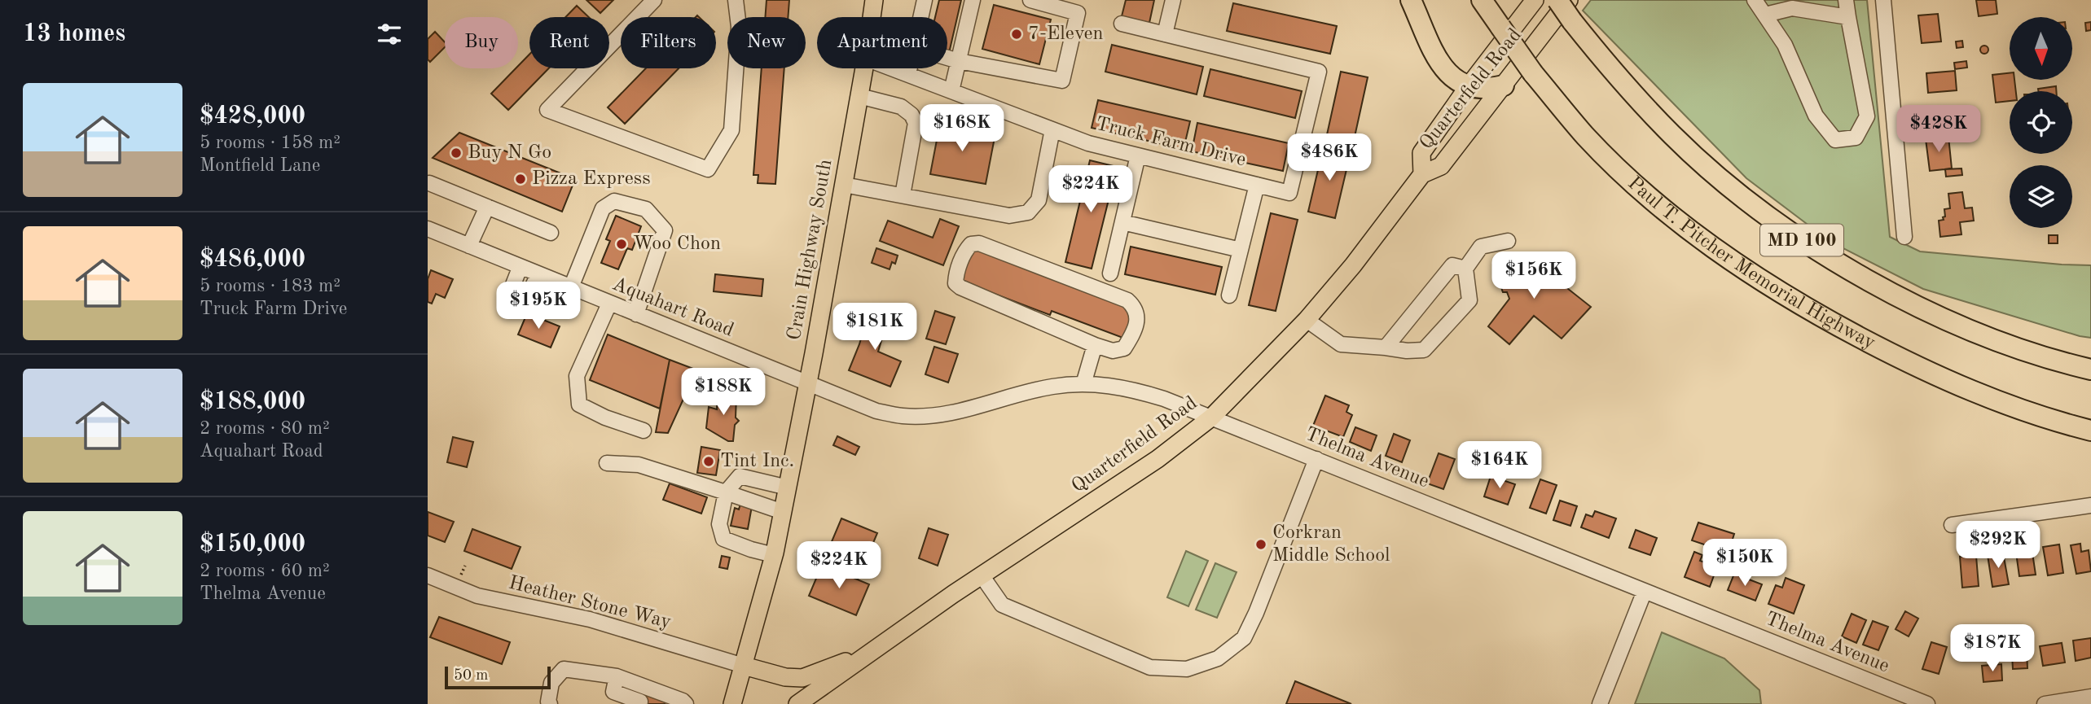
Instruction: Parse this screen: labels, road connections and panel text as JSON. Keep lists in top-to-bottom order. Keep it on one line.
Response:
{"streets":{"highway":["MD 100","Paul T. Pitcher Memorial Highway"],"main road":["Quarterfield Road","Crain Highway South"],"street":["Truck Farm Drive","Aquahart Road","Thelma Avenue","Heather Stone Way"]},"crossings":[["Quarterfield Road","Crain Highway South"],["Quarterfield Road","Thelma Avenue"],["Quarterfield Road","Heather Stone Way"],["Crain Highway South","Aquahart Road"],["Crain Highway South","Thelma Avenue"],["Crain Highway South","Heather Stone Way"],["Aquahart Road","Thelma Avenue"]],"places":["7-Eleven","Buy N Go","Pizza Express","Woo Chon","Tint Inc.","Corkran Middle School"],"scale_bar":"50 m","north":"bottom","page":{"heading":"13 homes","chip":["Buy","Rent","Filters","New","Apartment"],"list":[{"name":"$428,000","note":"5 rooms · 158 m² · Montfield Lane"},{"name":"$486,000","note":"5 rooms · 183 m² · Truck Farm Drive"},{"name":"$188,000","note":"2 rooms · 80 m² · Aquahart Road"},{"name":"$150,000","note":"2 rooms · 60 m² · Thelma Avenue"}],"price":["$168K","$428K","$486K","$224K","$156K","$195K","$181K","$188K","$164K","$292K","$150K","$224K","$187K"],"scale":"50 m"}}
